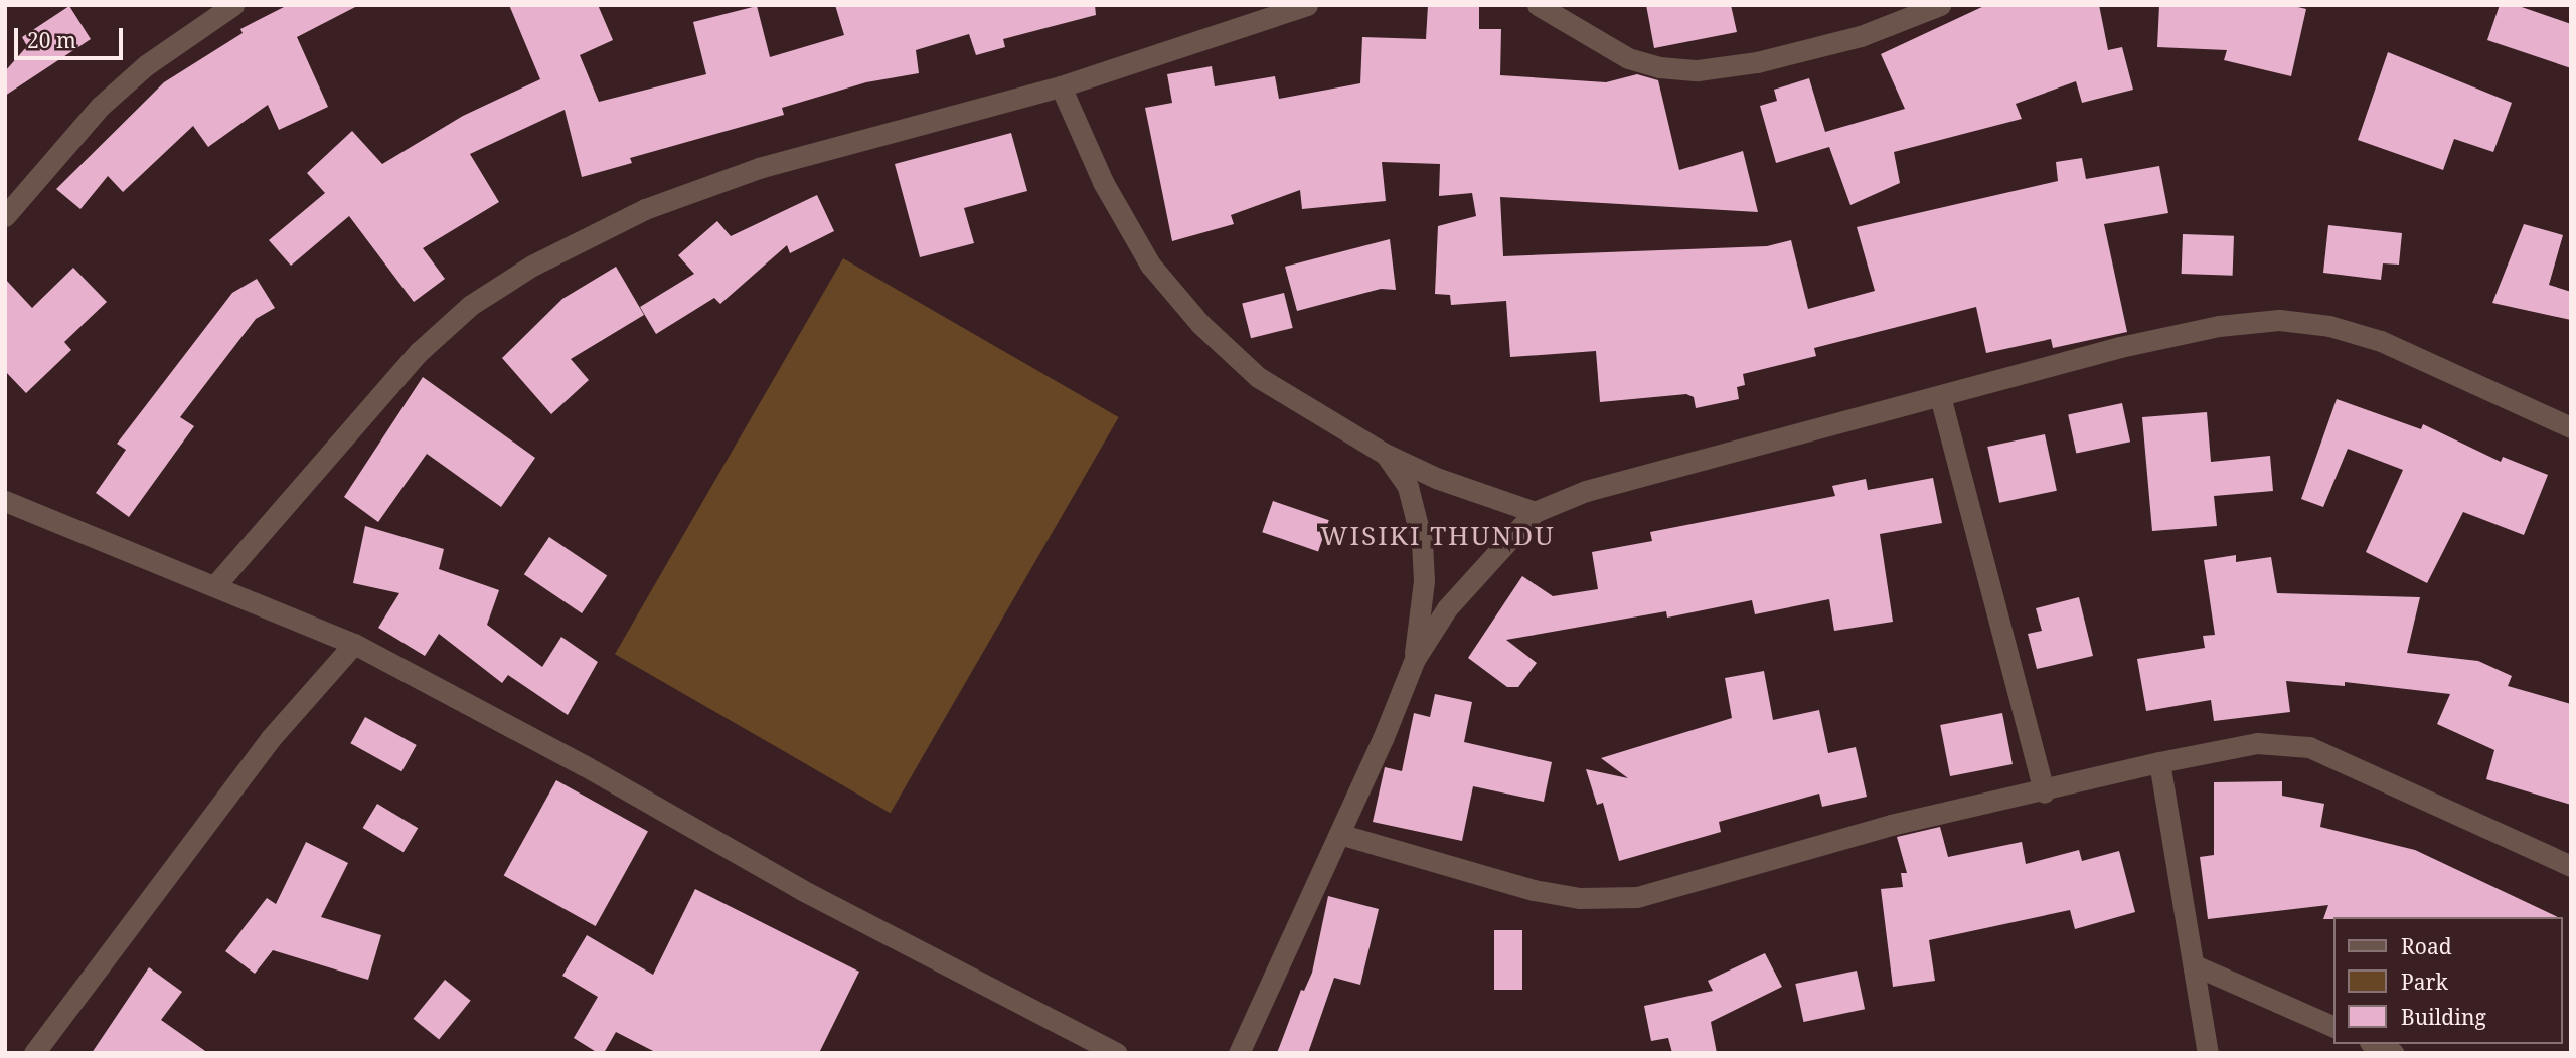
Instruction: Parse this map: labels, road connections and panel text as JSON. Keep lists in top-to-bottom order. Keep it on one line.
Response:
{"districts":["WISIKI THUNDU"],"legend":["Road","Park","Building"],"scale_bar":"20 m"}
